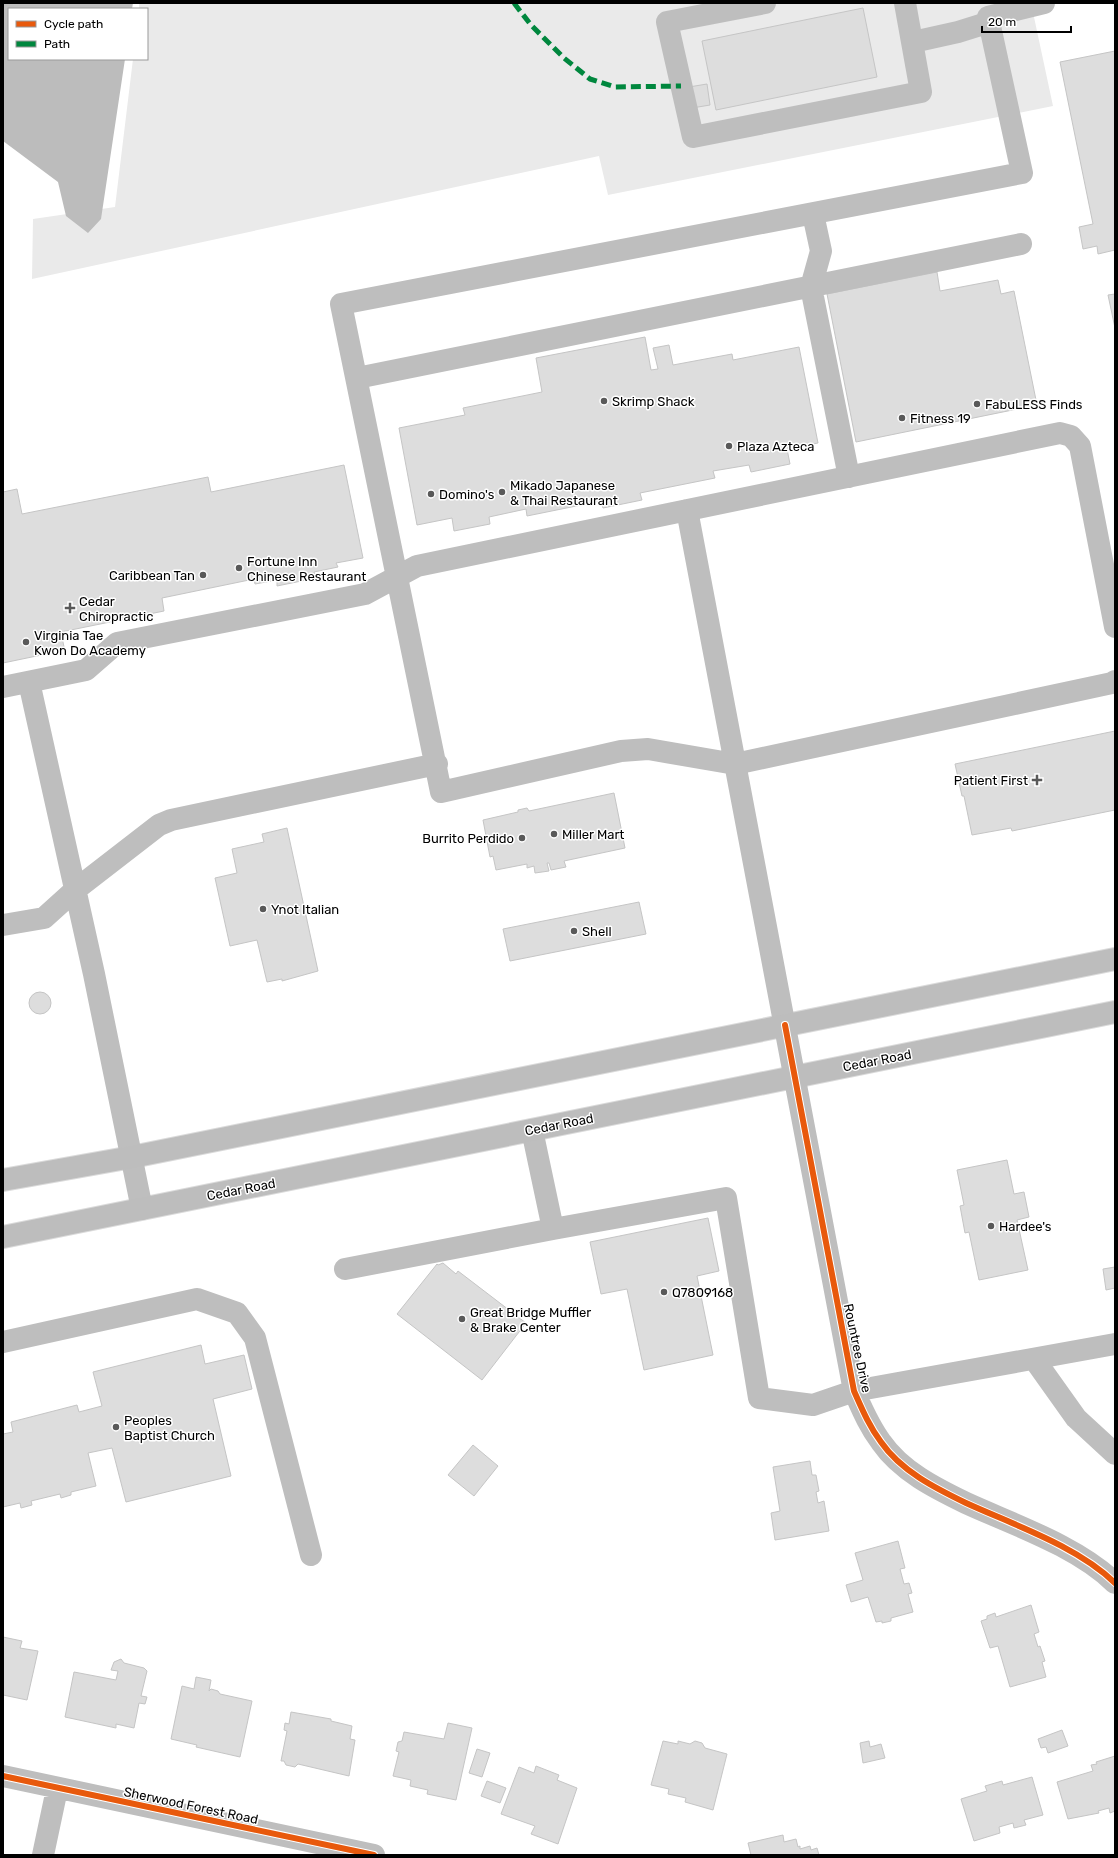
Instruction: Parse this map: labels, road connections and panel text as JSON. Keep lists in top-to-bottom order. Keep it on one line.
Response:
{"streets":{"main road":["Cedar Road"],"street":["Rountree Drive","Sherwood Forest Road"]},"crossings":[["Cedar Road","Rountree Drive"]],"places":{"other":["Skrimp Shack","FabuLESS Finds","Fitness 19","Plaza Azteca","Mikado Japanese & Thai Restaurant","Domino's","Fortune Inn Chinese Restaurant","Caribbean Tan","Virginia Tae Kwon Do Academy","Miller Mart","Burrito Perdido","Ynot Italian","Shell","Hardee's","Q7809168","Great Bridge Muffler & Brake Center","Peoples Baptist Church"],"health":["Cedar Chiropractic","Patient First"]},"legend":["Cycle path","Path"],"scale_bar":"20 m"}
